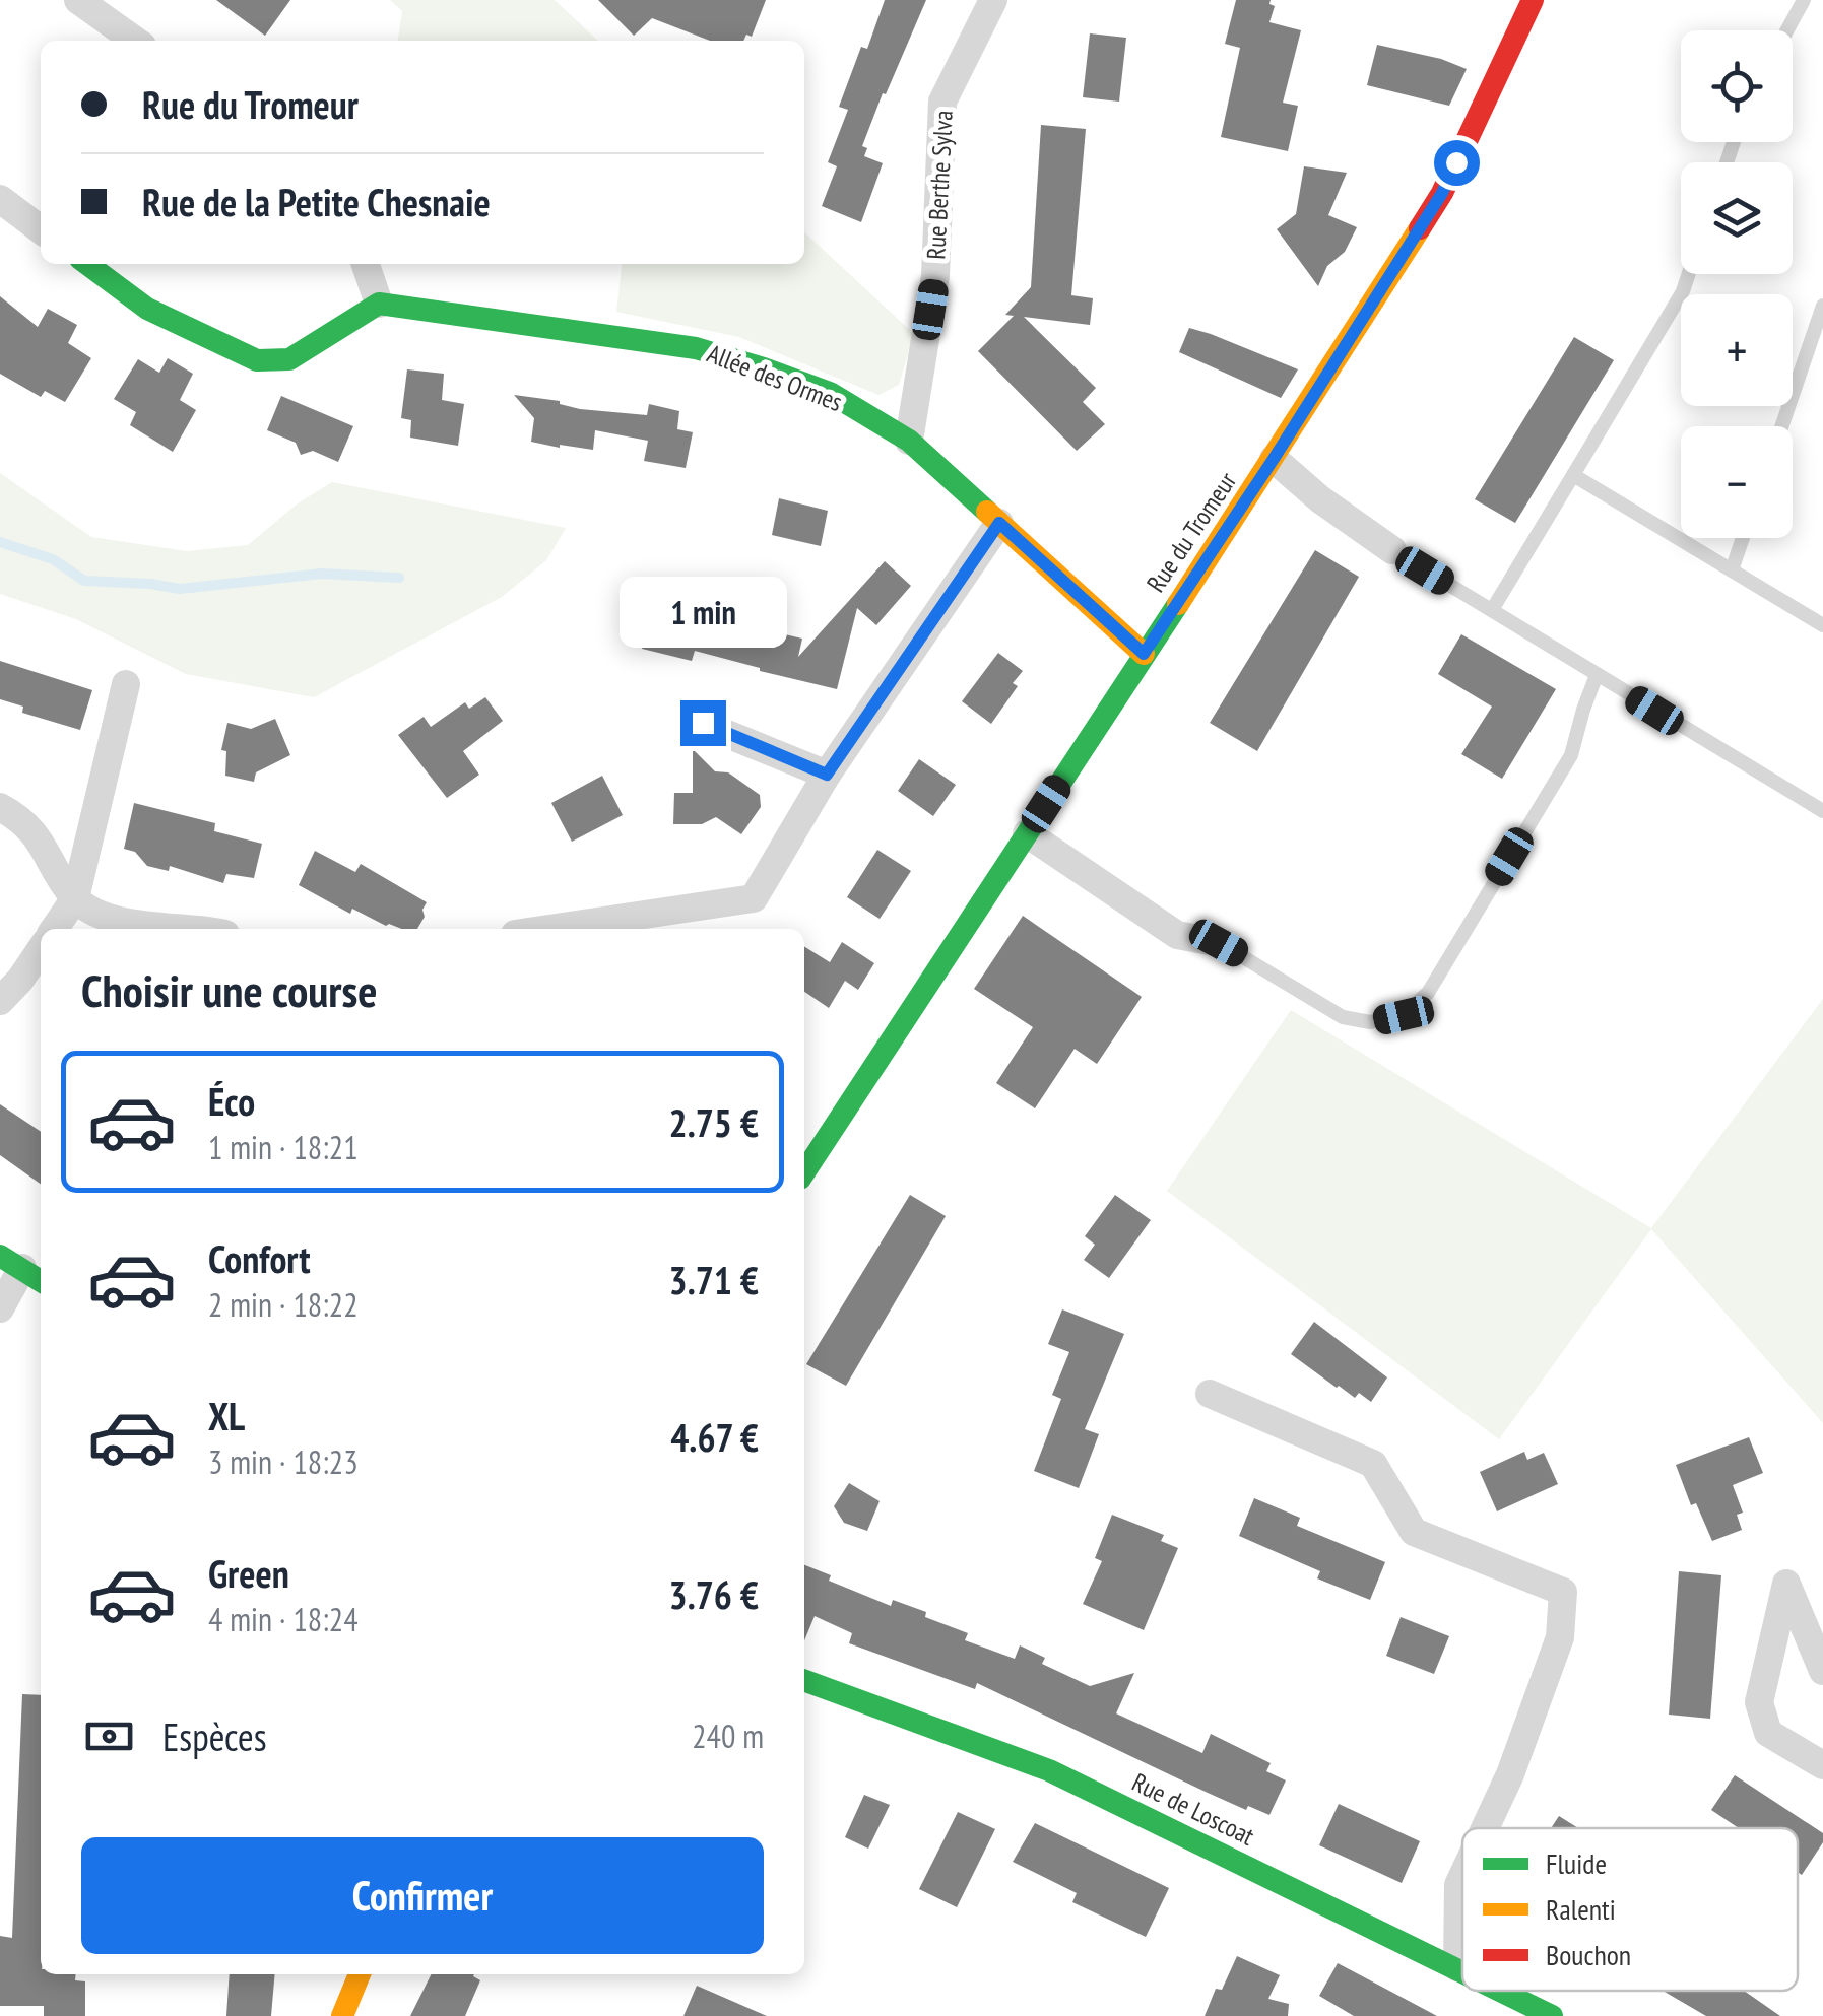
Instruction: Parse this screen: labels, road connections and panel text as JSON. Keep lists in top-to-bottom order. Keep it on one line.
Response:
{"streets":{"main road":["Allée des Ormes","Rue du Tromeur","Rue de Loscoat"],"street":["Rue Berthe Sylva"]},"crossings":[["Rue Berthe Sylva","Allée des Ormes"],["Allée des Ormes","Rue du Tromeur"]],"legend":["Fluide","Ralenti","Bouchon"],"page":{"map_buttons":["+","−"],"banner":["Rue du Tromeur","Rue de la Petite Chesnaie"],"bubble":"1 min","heading":"Choisir une course","list":[{"name":"Éco","note":"1 min · 18:21","value":"2.75 €"},{"name":"Confort","note":"2 min · 18:22","value":"3.71 €"},{"name":"XL","note":"3 min · 18:23","value":"4.67 €"},{"name":"Green","note":"4 min · 18:24","value":"3.76 €"}],"pay":["Espèces","240 m"],"buttons":"Confirmer"}}
